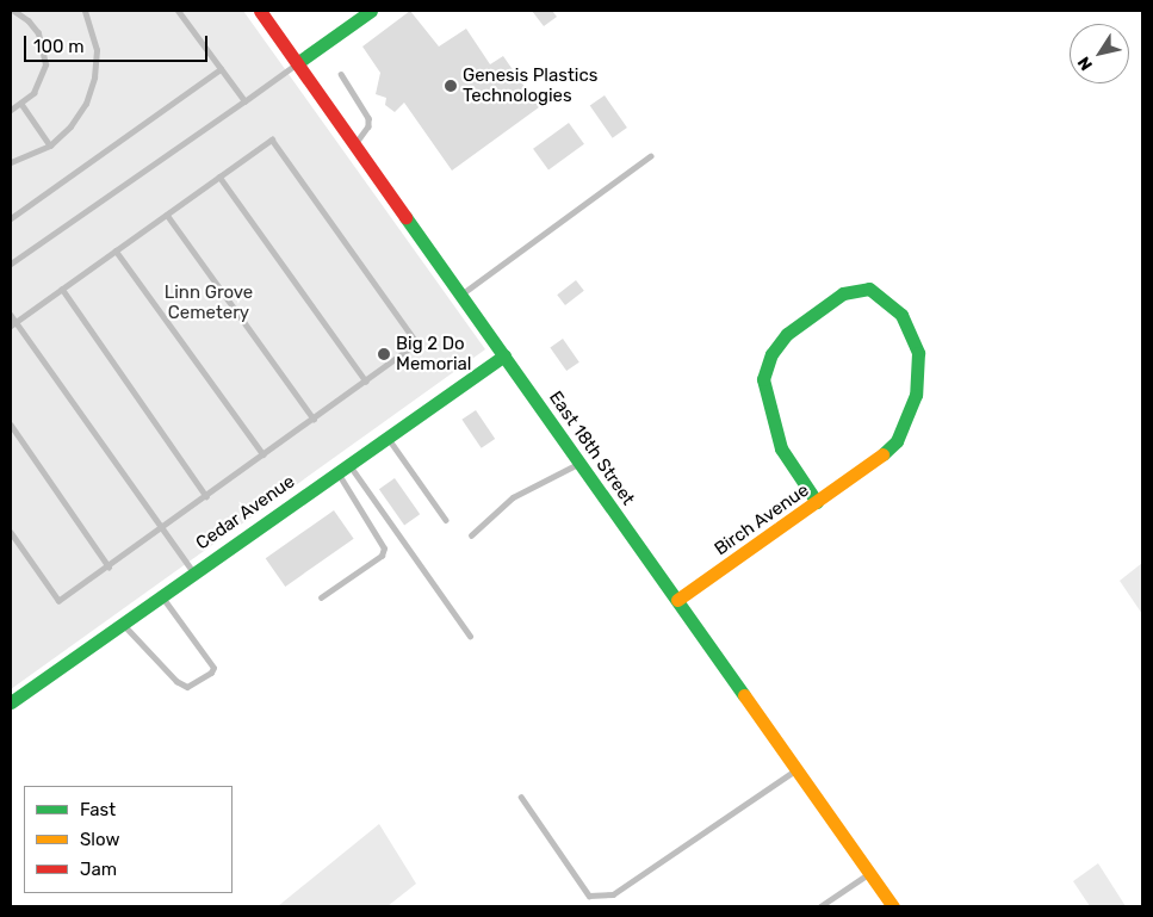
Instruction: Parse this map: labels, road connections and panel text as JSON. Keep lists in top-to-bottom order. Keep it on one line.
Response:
{"streets":{"street":["East 18th Street","Cedar Avenue","Birch Avenue"]},"crossings":[["East 18th Street","Cedar Avenue"],["East 18th Street","Birch Avenue"]],"parks":["Linn Grove Cemetery"],"places":["Genesis Plastics Technologies","Big 2 Do Memorial"],"legend":["Fast","Slow","Jam"],"scale_bar":"100 m","north":"bottom left"}
